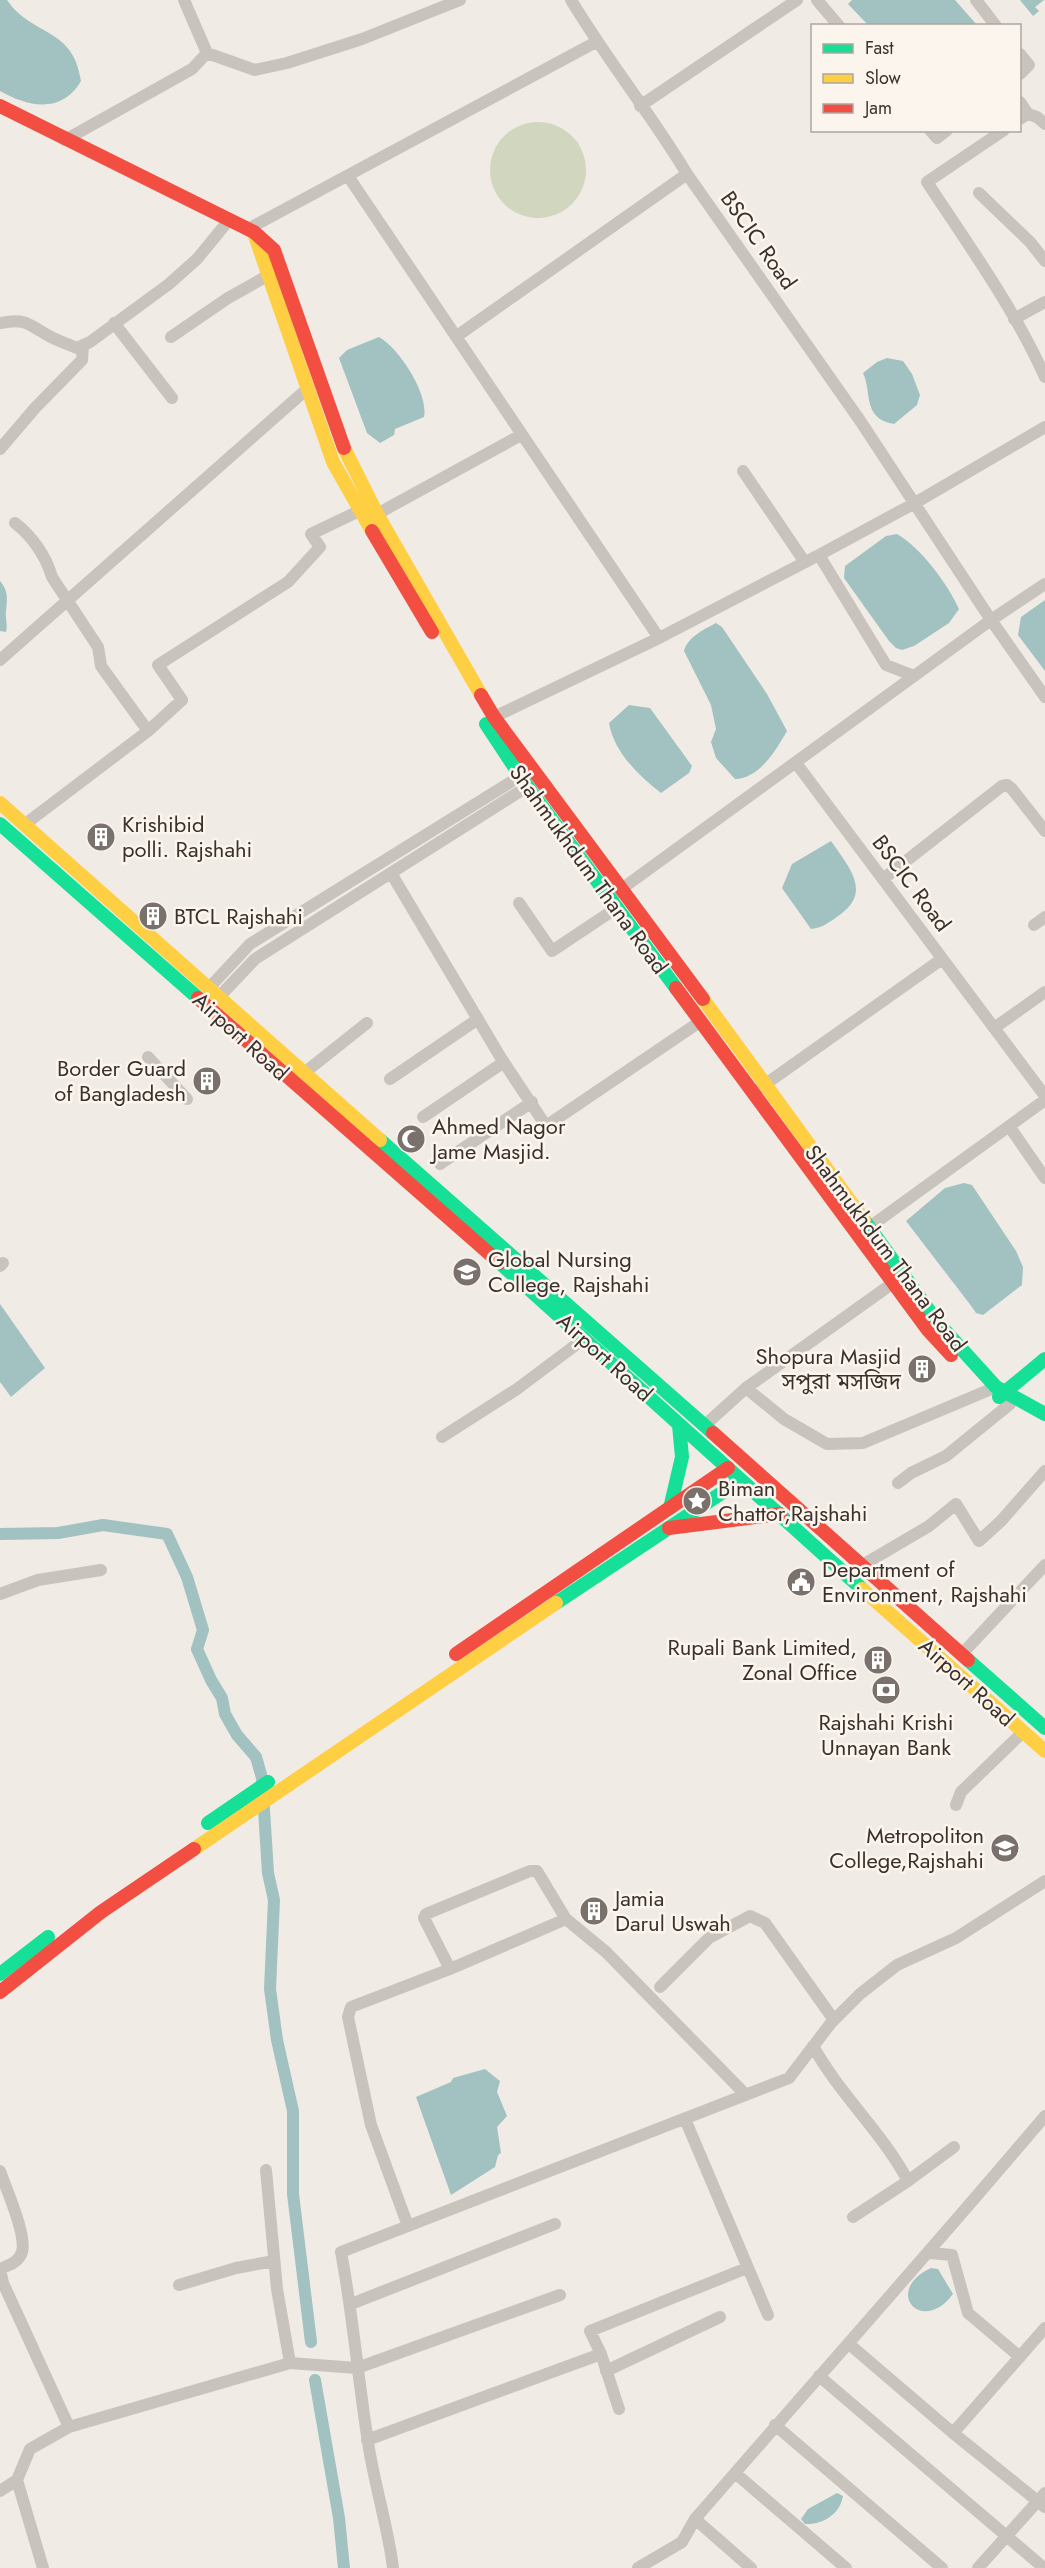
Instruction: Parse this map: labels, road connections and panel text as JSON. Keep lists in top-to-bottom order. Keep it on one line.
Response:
{"streets":{"main road":["Shahmukhdum Thana Road","Airport Road"],"street":["BSCIC Road"]},"crossings":[["BSCIC Road","Shahmukhdum Thana Road"]],"places":{"building":["Krishibid polli. Rajshahi","BTCL Rajshahi","Border Guard of Bangladesh","Shopura Masjid সপুরা মসজিদ","Rupali Bank Limited, Zonal Office","Jamia Darul Uswah"],"mosque":["Ahmed Nagor Jame Masjid."],"school or university":["Global Nursing College, Rajshahi","Metropoliton College,Rajshahi"],"place":["Biman Chattor,Rajshahi"],"public building":["Department of Environment, Rajshahi"],"bank":["Rajshahi Krishi Unnayan Bank"]},"legend":["Fast","Slow","Jam"]}
